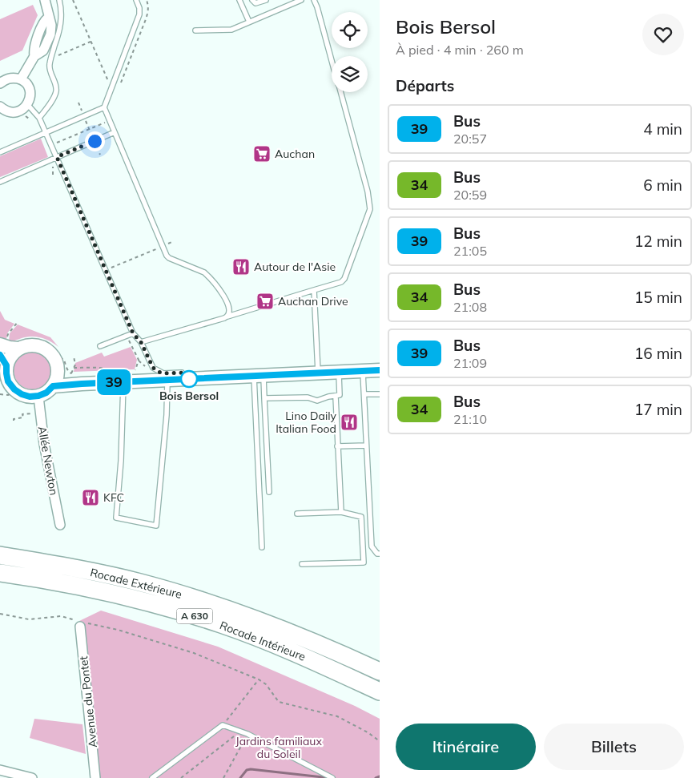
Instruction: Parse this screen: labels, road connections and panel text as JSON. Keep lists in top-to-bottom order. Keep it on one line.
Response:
{"streets":{"highway":["Rocade Extérieure","A 630","Rocade Intérieure"],"street":["Allée Newton","Avenue du Pontet"]},"parks":["Jardins familiaux du Soleil"],"places":{"supermarket":["Auchan","Auchan Drive"],"restaurant":["Autour de l'Asie","Lino Daily Italian Food","KFC"],"other":["Bois Bersol"]},"lines":["bus line 39"],"page":{"on_map":"39","heading":[["Bois Bersol","À pied · 4 min · 260 m"],"Départs"],"list":[{"mark":"39","name":"Bus","note":"20:57","value":"4 min"},{"mark":"34","name":"Bus","note":"20:59","value":"6 min"},{"mark":"39","name":"Bus","note":"21:05","value":"12 min"},{"mark":"34","name":"Bus","note":"21:08","value":"15 min"},{"mark":"39","name":"Bus","note":"21:09","value":"16 min"},{"mark":"34","name":"Bus","note":"21:10","value":"17 min"}],"buttons":["Itinéraire","Billets"]}}
